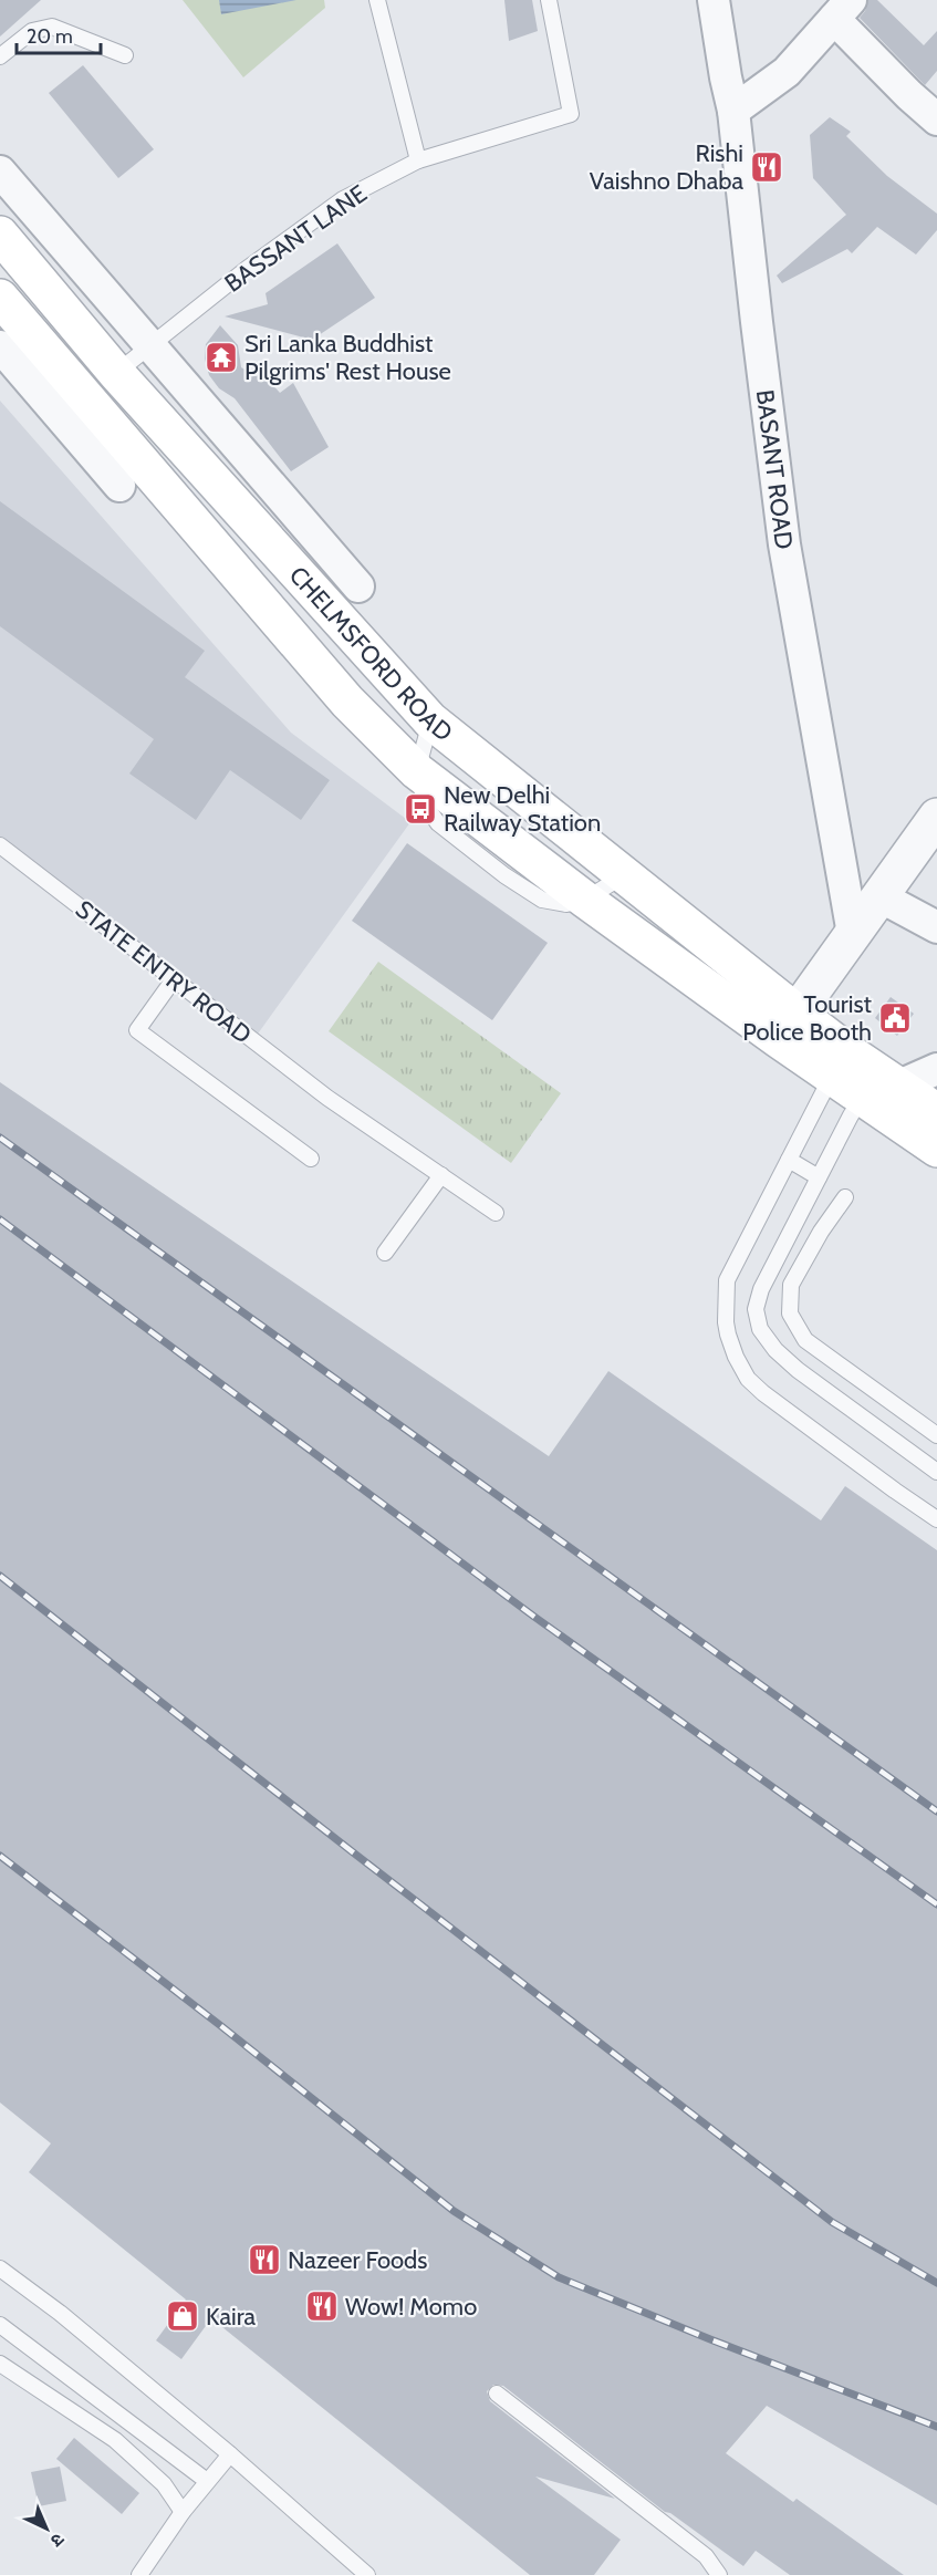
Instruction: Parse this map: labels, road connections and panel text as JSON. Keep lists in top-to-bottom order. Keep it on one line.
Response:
{"streets":{"main road":["CHELMSFORD ROAD"],"street":["BASANT ROAD"],"lane":["BASSANT LANE","STATE ENTRY ROAD"]},"crossings":[["BASSANT LANE","CHELMSFORD ROAD"]],"places":{"restaurant":["Rishi Vaishno Dhaba","Nazeer Foods","Wow! Momo"],"temple":["Sri Lanka Buddhist Pilgrims' Rest House"],"bus stop":["New Delhi Railway Station"],"public building":["Tourist Police Booth"],"shop":["Kaira"]},"scale_bar":"20 m","north":"bottom right"}
